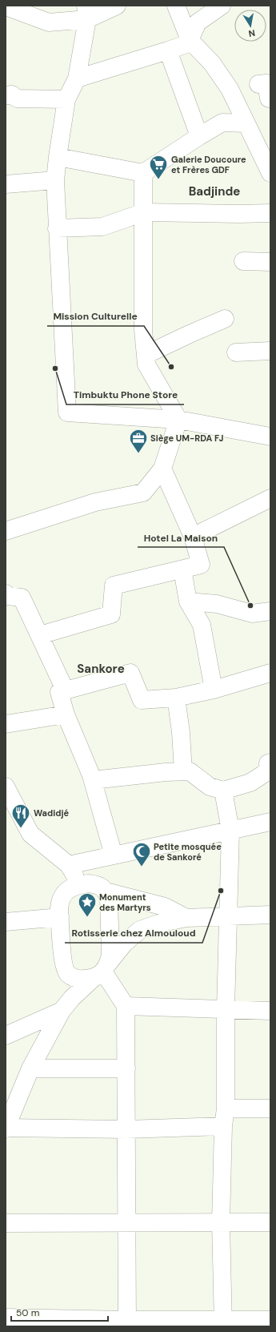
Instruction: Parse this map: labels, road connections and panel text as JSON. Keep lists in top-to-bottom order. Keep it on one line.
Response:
{"districts":["Badjinde","Sankore"],"places":{"supermarket":["Galerie Doucoure et Frères GDF"],"other":["Mission Culturelle","Timbuktu Phone Store","Hotel La Maison","Rotisserie chez Almouloud"],"office":["Siège UM-RDA FJ"],"restaurant":["Wadidjé"],"mosque":["Petite mosquée de Sankoré"],"place":["Monument des Martyrs"]},"scale_bar":"50 m","north":"bottom"}
